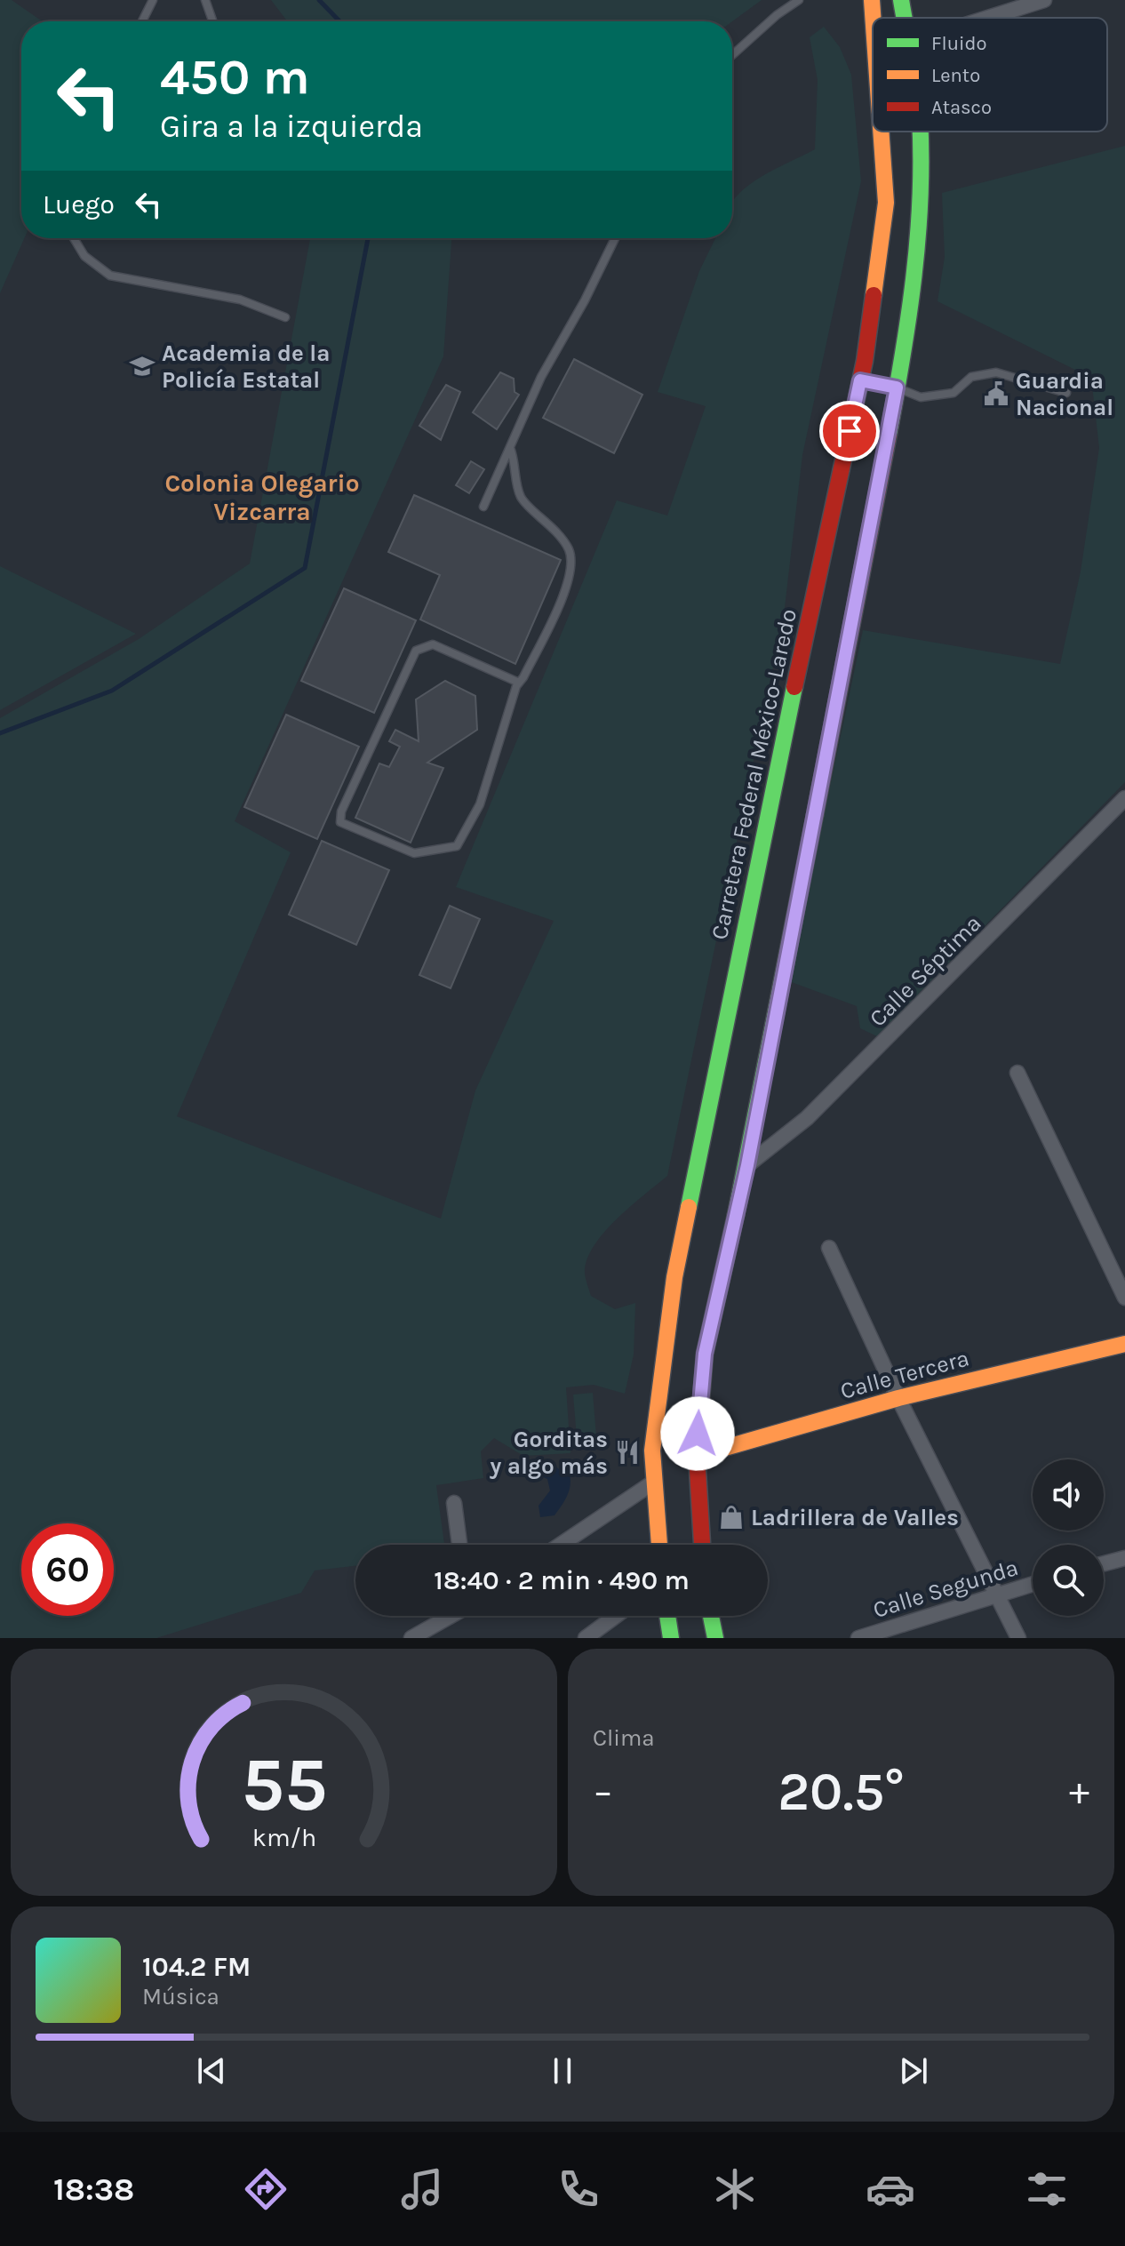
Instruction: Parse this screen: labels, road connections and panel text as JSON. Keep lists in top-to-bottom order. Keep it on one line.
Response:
{"streets":{"main road":["Carretera Federal México-Laredo","Calle Tercera"],"street":["Calle Séptima","Calle Segunda"]},"districts":["Colonia Olegario Vizcarra"],"places":{"school or university":["Academia de la Policía Estatal"],"public building":["Guardia Nacional"],"restaurant":["Gorditas y algo más"],"shop":["Ladrillera de Valles"]},"legend":["Fluido","Lento","Atasco"],"page":{"turn":["450 m","Gira a la izquierda"],"then":"Luego","limit":"60","trip":"18:40 · 2 min · 490 m","tile":"Clima","heat":["−","20.5°","+"],"song":["104.2 FM","Música"],"tabs":"18:38","gauge":["55","km/h"]}}
